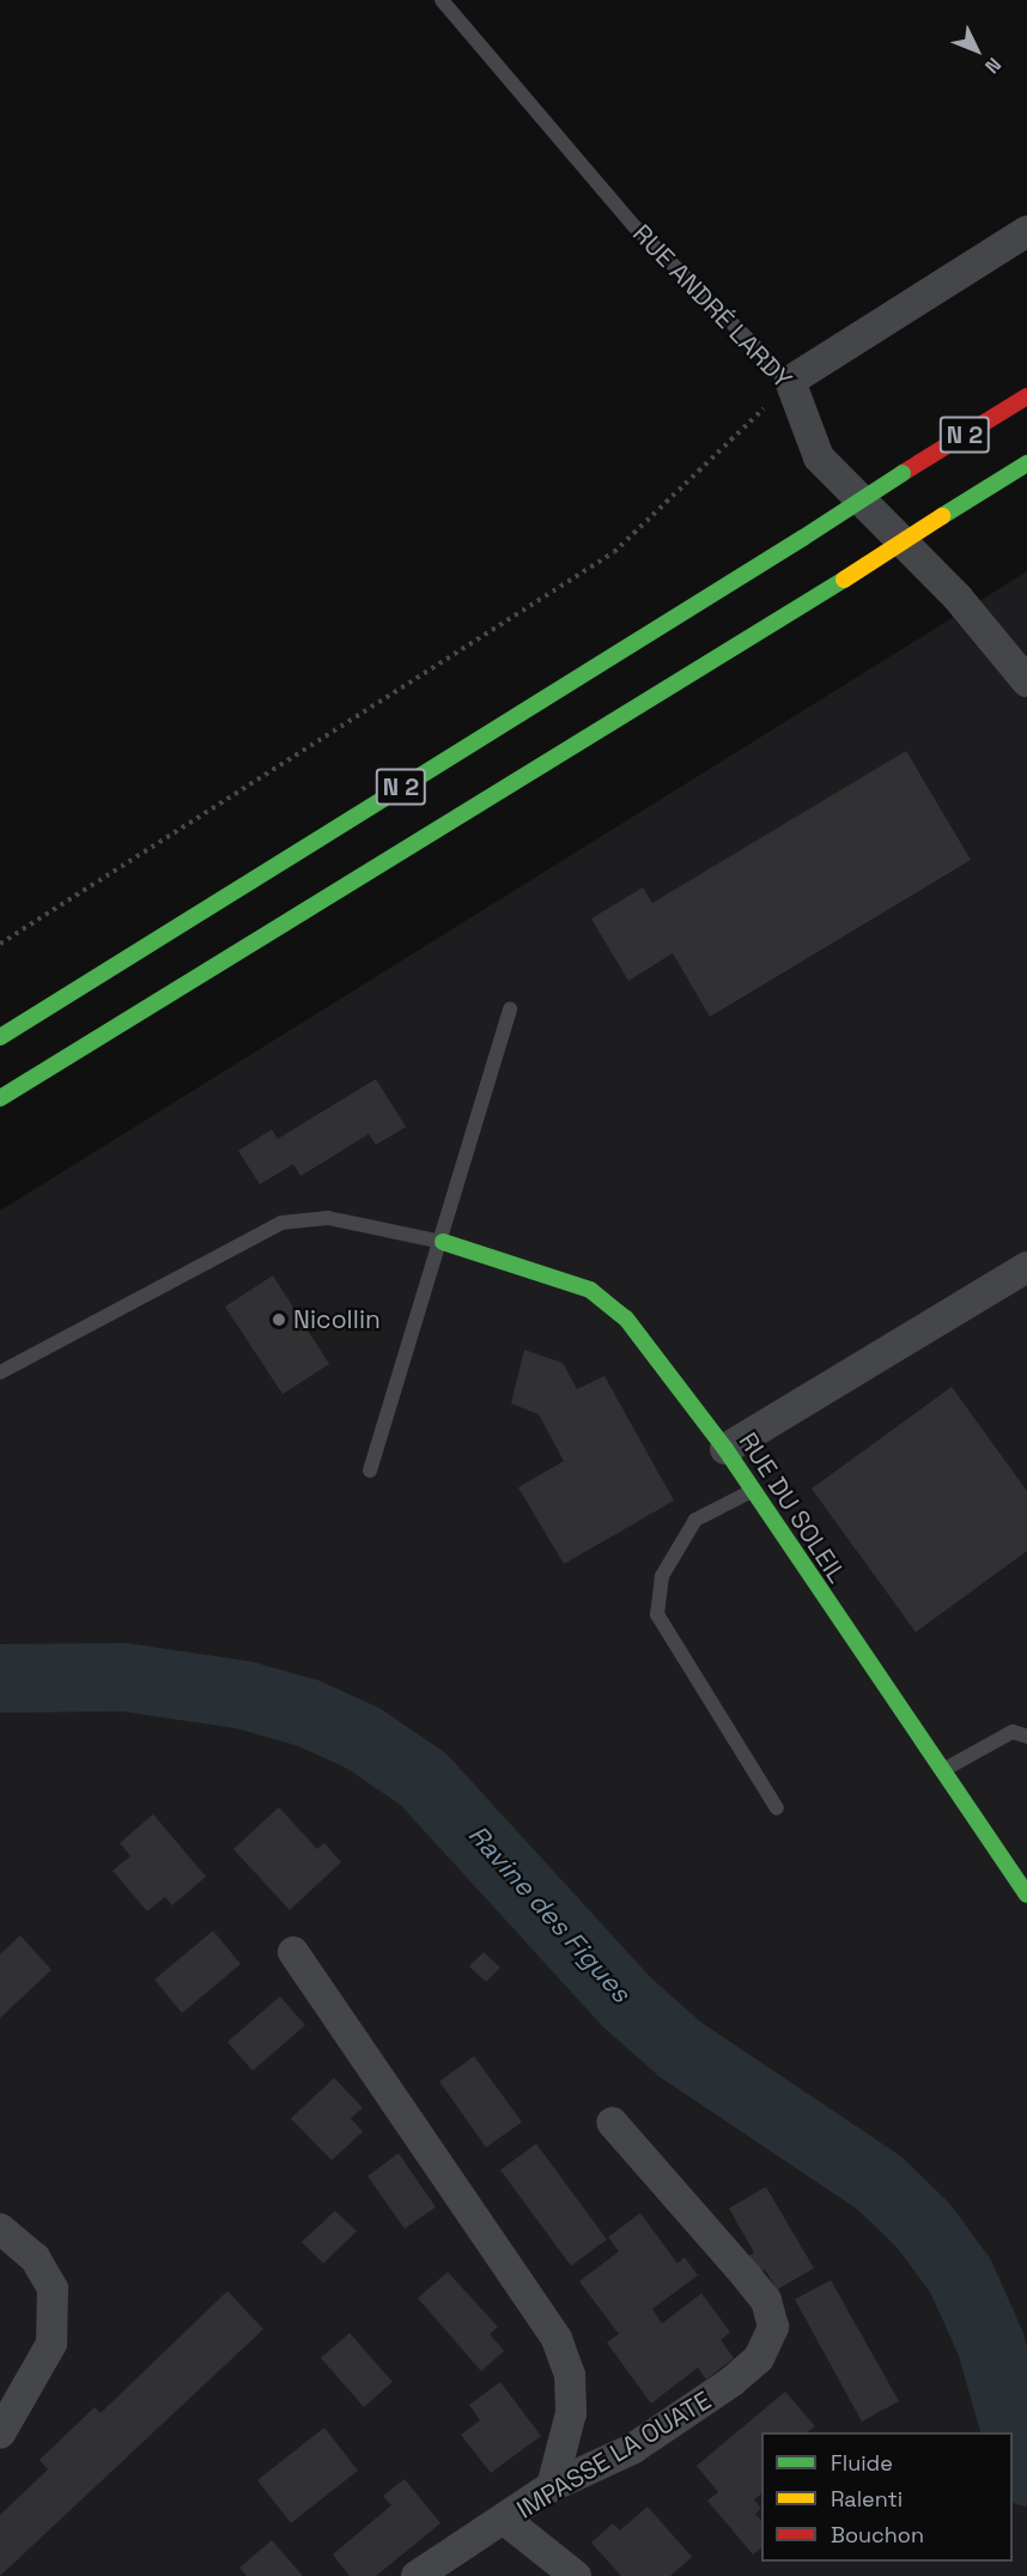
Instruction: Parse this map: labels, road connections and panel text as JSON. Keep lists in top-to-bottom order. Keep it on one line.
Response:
{"streets":{"main road":["N 2","RUE DU SOLEIL"],"street":["RUE ANDRÉ LARDY","IMPASSE LA OUATE"]},"water":["Ravine des Figues"],"places":["Nicollin"],"legend":["Fluide","Ralenti","Bouchon"],"north":"bottom right"}
